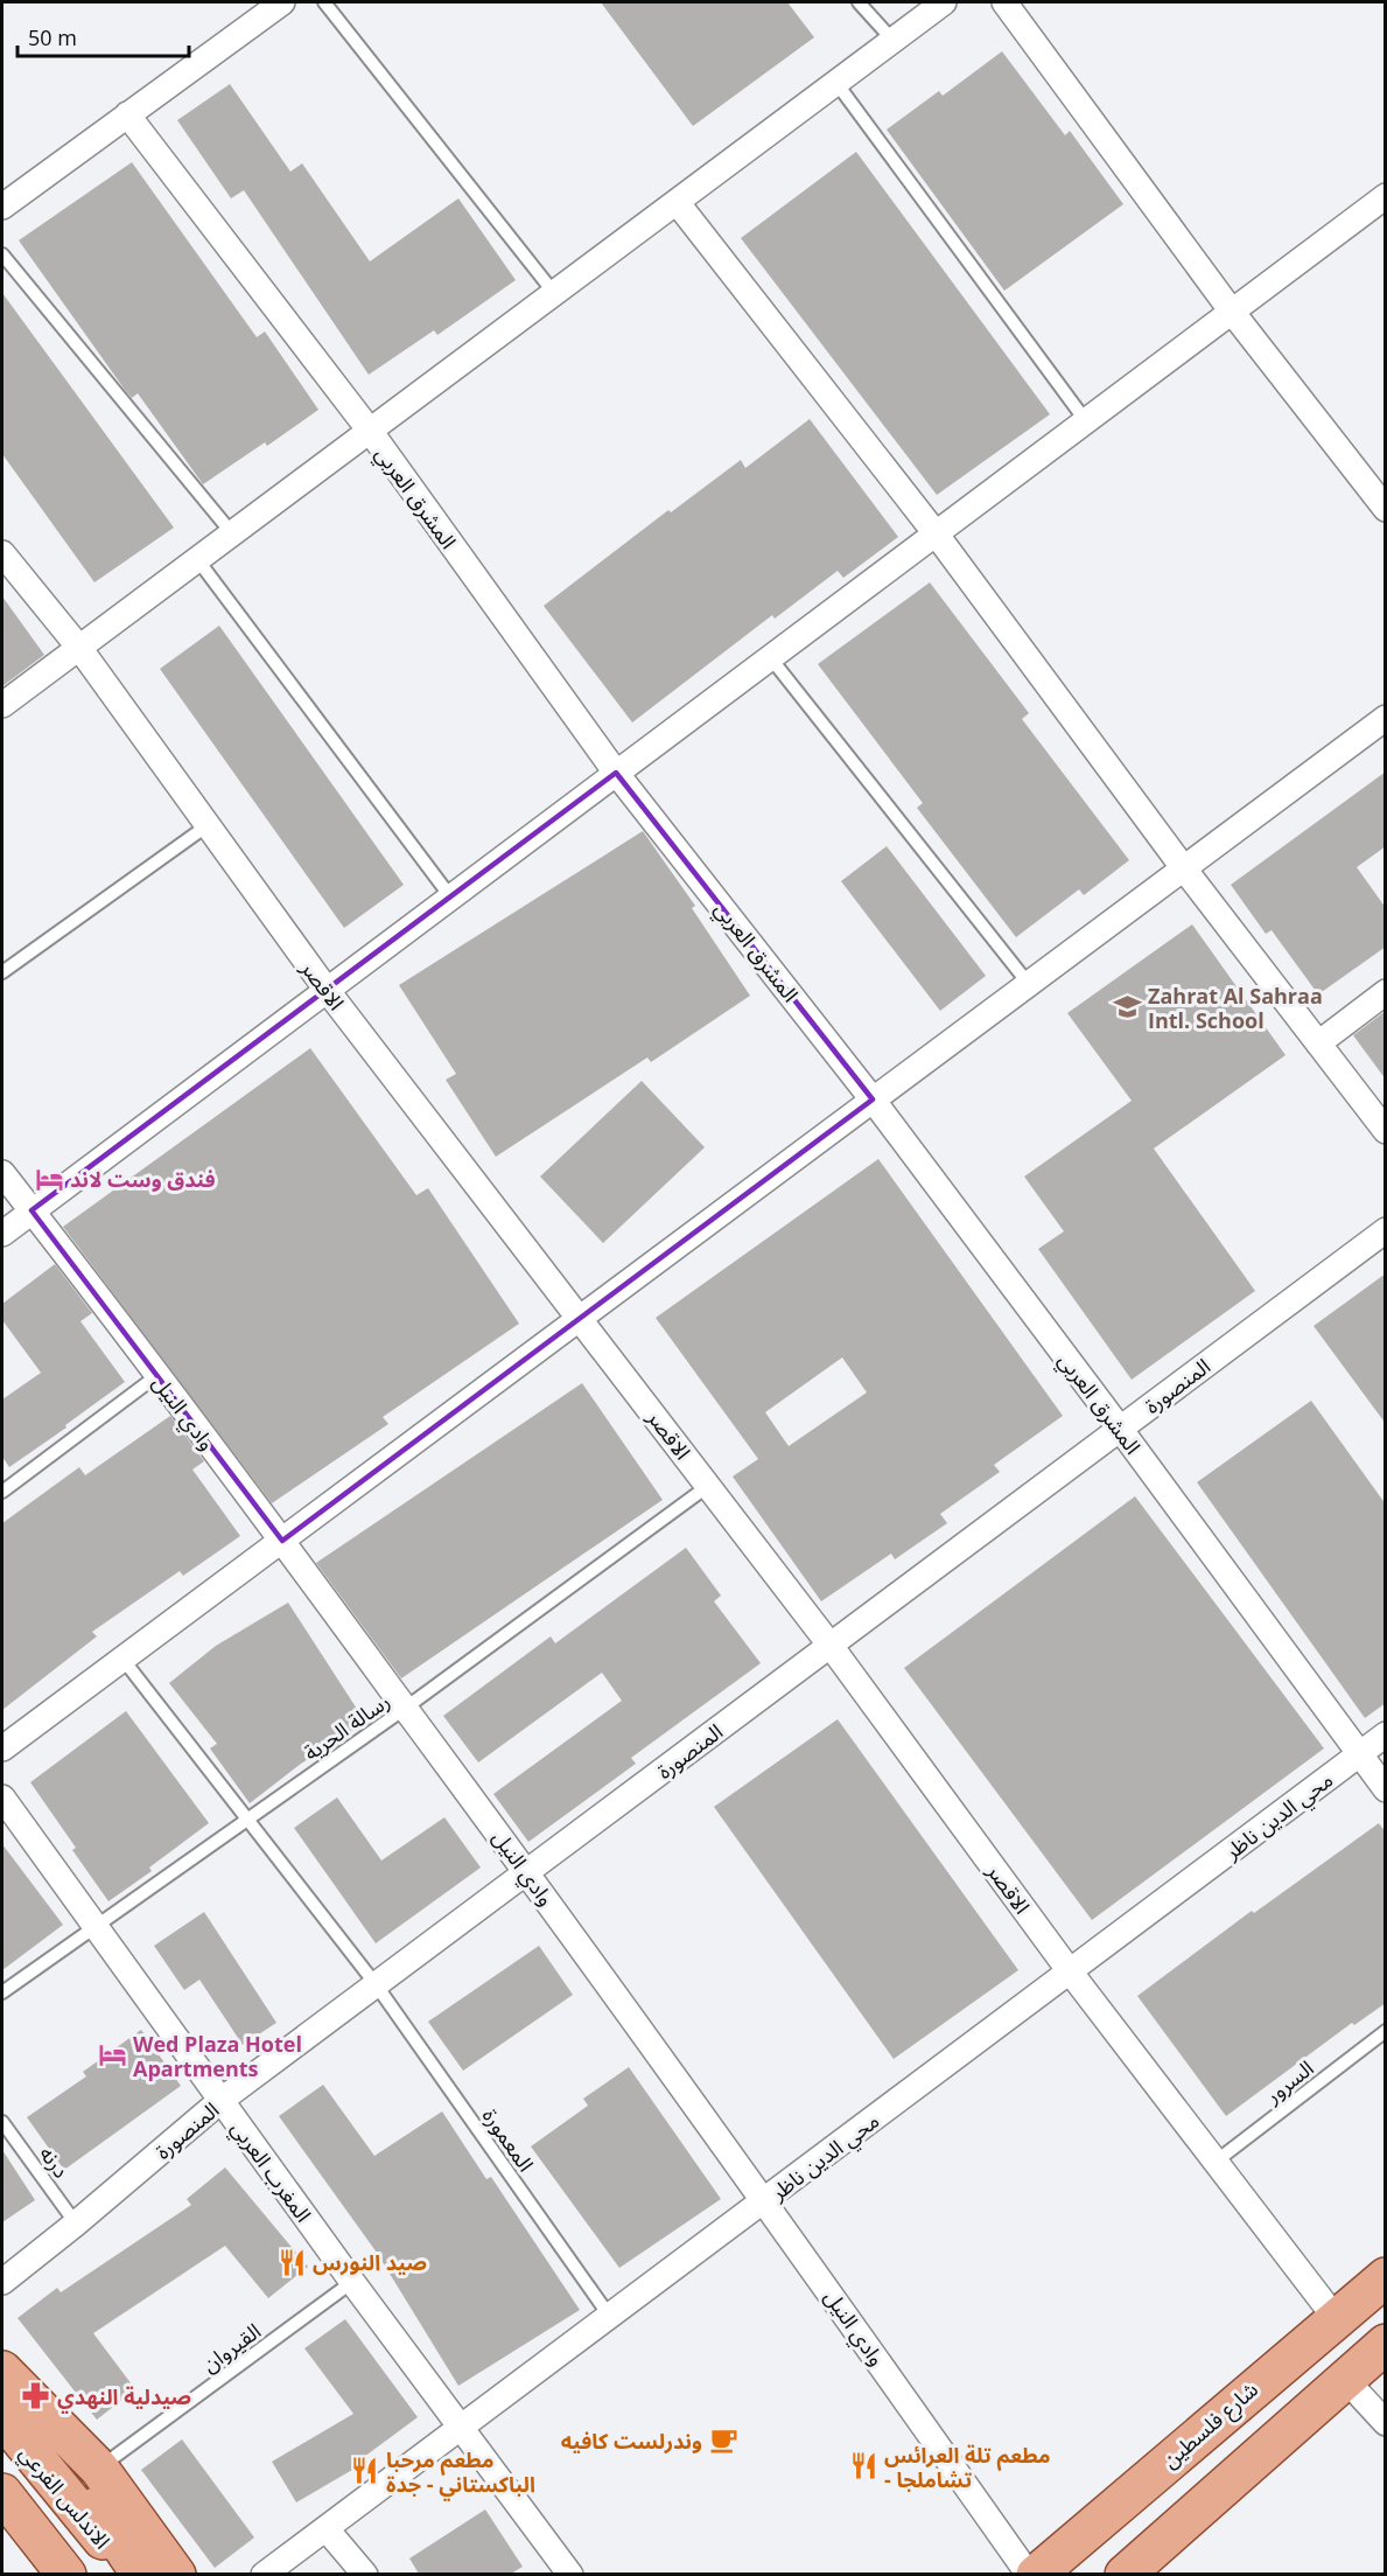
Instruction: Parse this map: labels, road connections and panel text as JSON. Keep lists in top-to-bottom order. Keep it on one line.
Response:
{"streets":{"main road":["شارع فلسطين","الاندلس الفرعي"],"street":["المشرق العربي","الاقصر","المنصورة","وادي النيل","محي الدين ناظر","المغرب العربي"],"lane":["رسالة الحرية","السرور","المعمورة","درنه","القيروان"]},"crossings":[["المشرق العربي","المنصورة"],["المشرق العربي","محي الدين ناظر"],["الاقصر","المنصورة"],["الاقصر","رسالة الحرية"],["الاقصر","محي الدين ناظر"],["الاقصر","السرور"],["الاقصر","شارع فلسطين"],["المنصورة","وادي النيل"],["المنصورة","المعمورة"],["المنصورة","درنه"],["المنصورة","المغرب العربي"],["وادي النيل","رسالة الحرية"],["وادي النيل","محي الدين ناظر"],["رسالة الحرية","المعمورة"],["رسالة الحرية","المغرب العربي"],["محي الدين ناظر","المعمورة"],["محي الدين ناظر","المغرب العربي"],["المغرب العربي","القيروان"]],"places":{"school or university":["Zahrat Al Sahraa Intl. School"],"hotel":["فندق وست لاند","Wed Plaza Hotel Apartments"],"restaurant":["صيد النورس","مطعم تلة العرائس - تشاملجا","مطعم مرحبا الباكستاني - جدة"],"pharmacy":["صيدلية النهدي"],"cafe":["وندرلست كافيه"]},"scale_bar":"50 m"}
